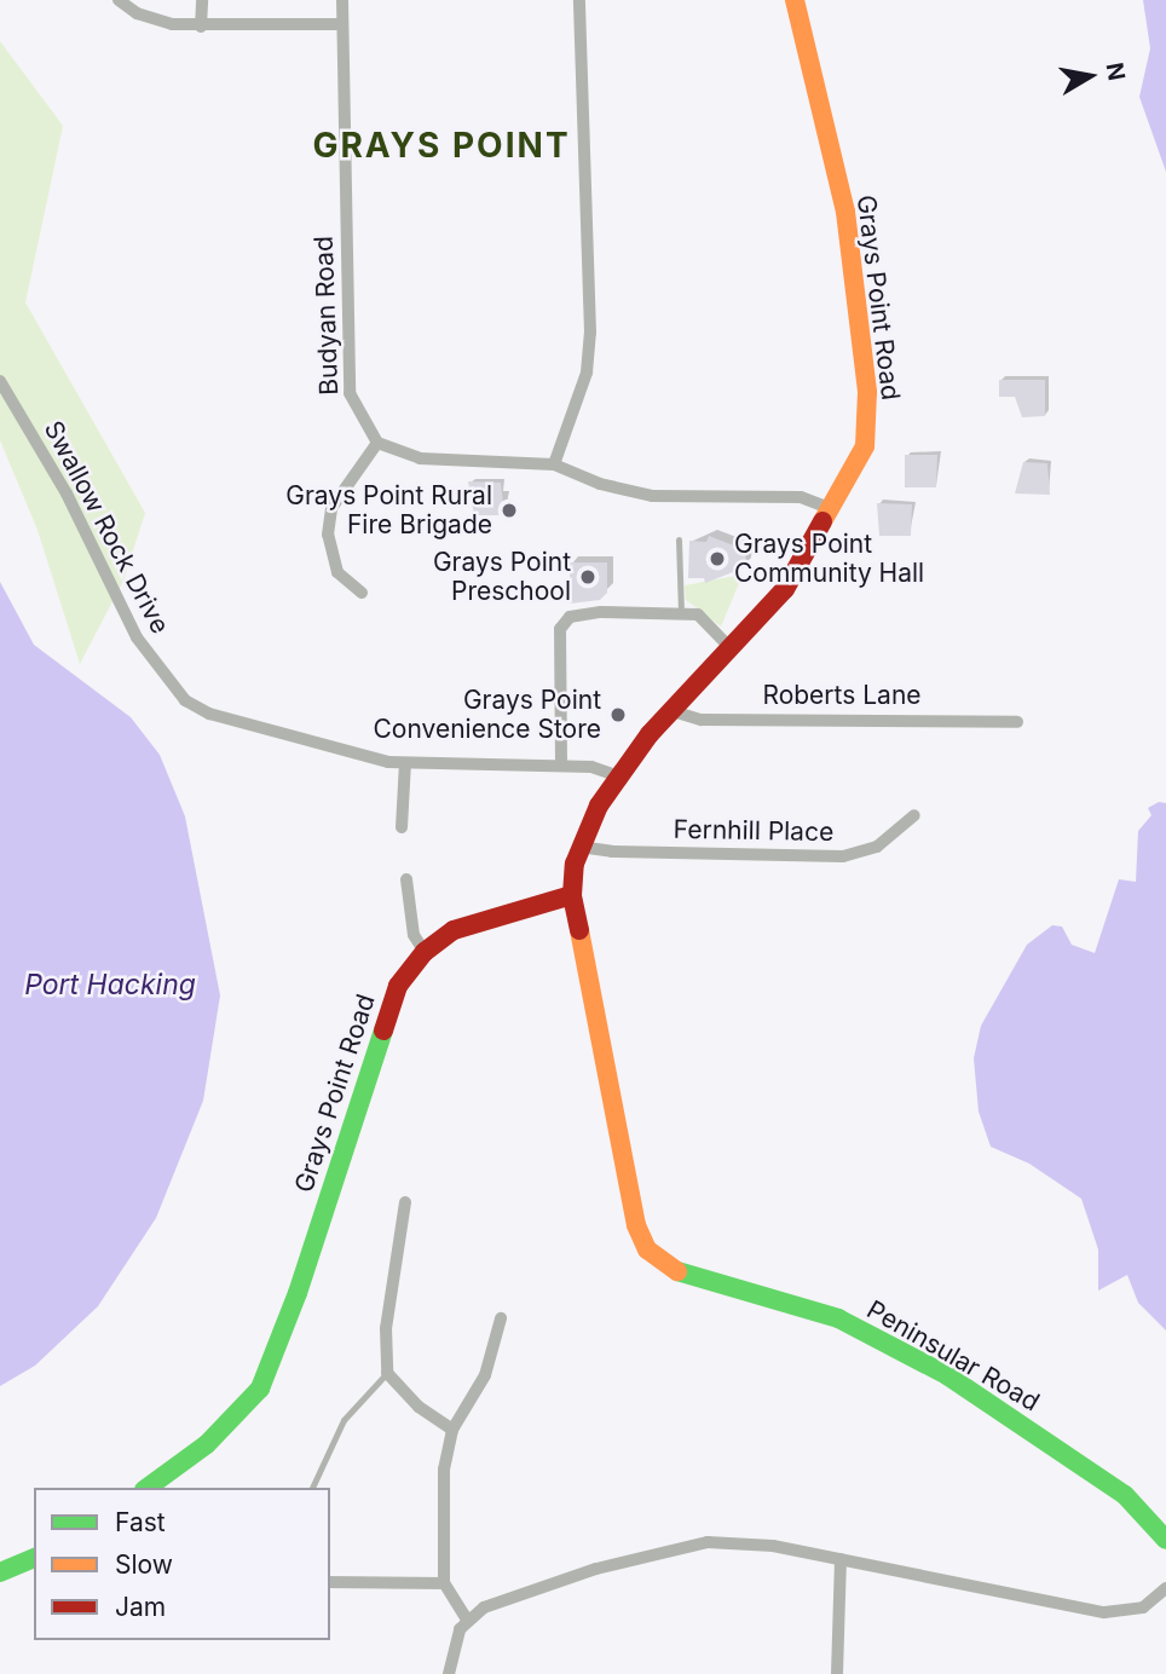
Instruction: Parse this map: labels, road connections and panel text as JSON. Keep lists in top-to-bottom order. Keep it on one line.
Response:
{"streets":{"street":["Grays Point Road","Budyan Road","Swallow Rock Drive","Roberts Lane","Fernhill Place","Peninsular Road"]},"crossings":[["Grays Point Road","Swallow Rock Drive"],["Grays Point Road","Roberts Lane"],["Grays Point Road","Fernhill Place"],["Grays Point Road","Peninsular Road"]],"districts":["GRAYS POINT"],"water":["Port Hacking"],"places":["Grays Point Rural Fire Brigade","Grays Point Community Hall","Grays Point Preschool","Grays Point Convenience Store"],"legend":["Fast","Slow","Jam"],"north":"right"}
